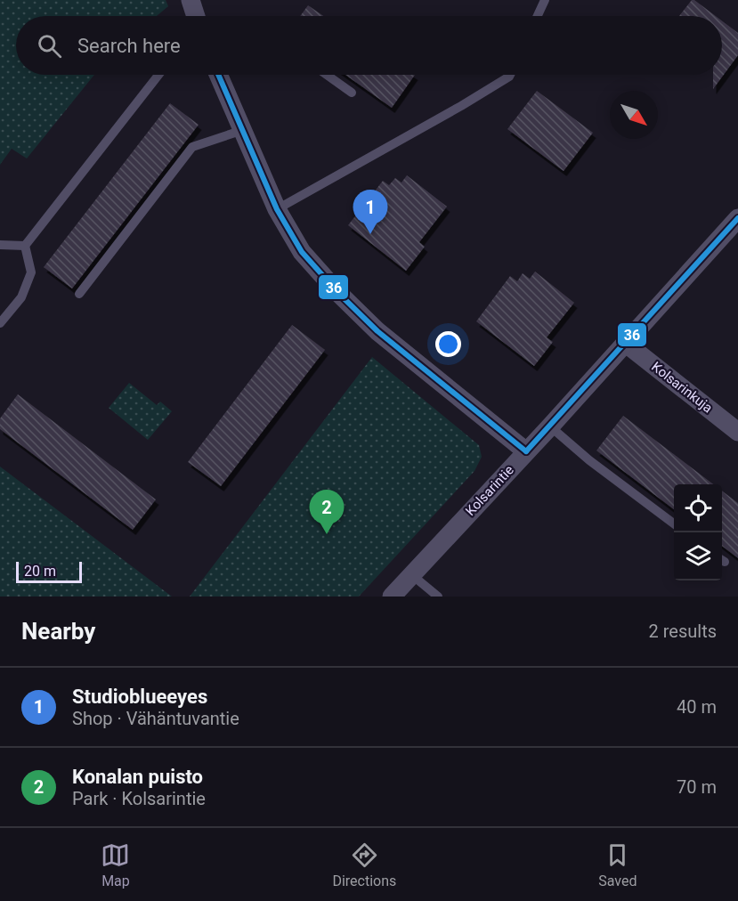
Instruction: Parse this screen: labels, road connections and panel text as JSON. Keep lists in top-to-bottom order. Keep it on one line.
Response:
{"streets":{"street":["Kolsarinkuja","Kolsarintie"]},"crossings":[["Kolsarinkuja","Kolsarintie"]],"lines":["transit line 36"],"scale_bar":"20 m","north":"bottom right","page":{"search":"Search here","pins":["1","2"],"scale":"20 m","heading":["Nearby","2 results"],"list":[{"mark":"1","name":"Studioblueeyes","note":"Shop · Vähäntuvantie","value":"40 m"},{"mark":"2","name":"Konalan puisto","note":"Park · Kolsarintie","value":"70 m"}],"nav":["Map","Directions","Saved"]}}
